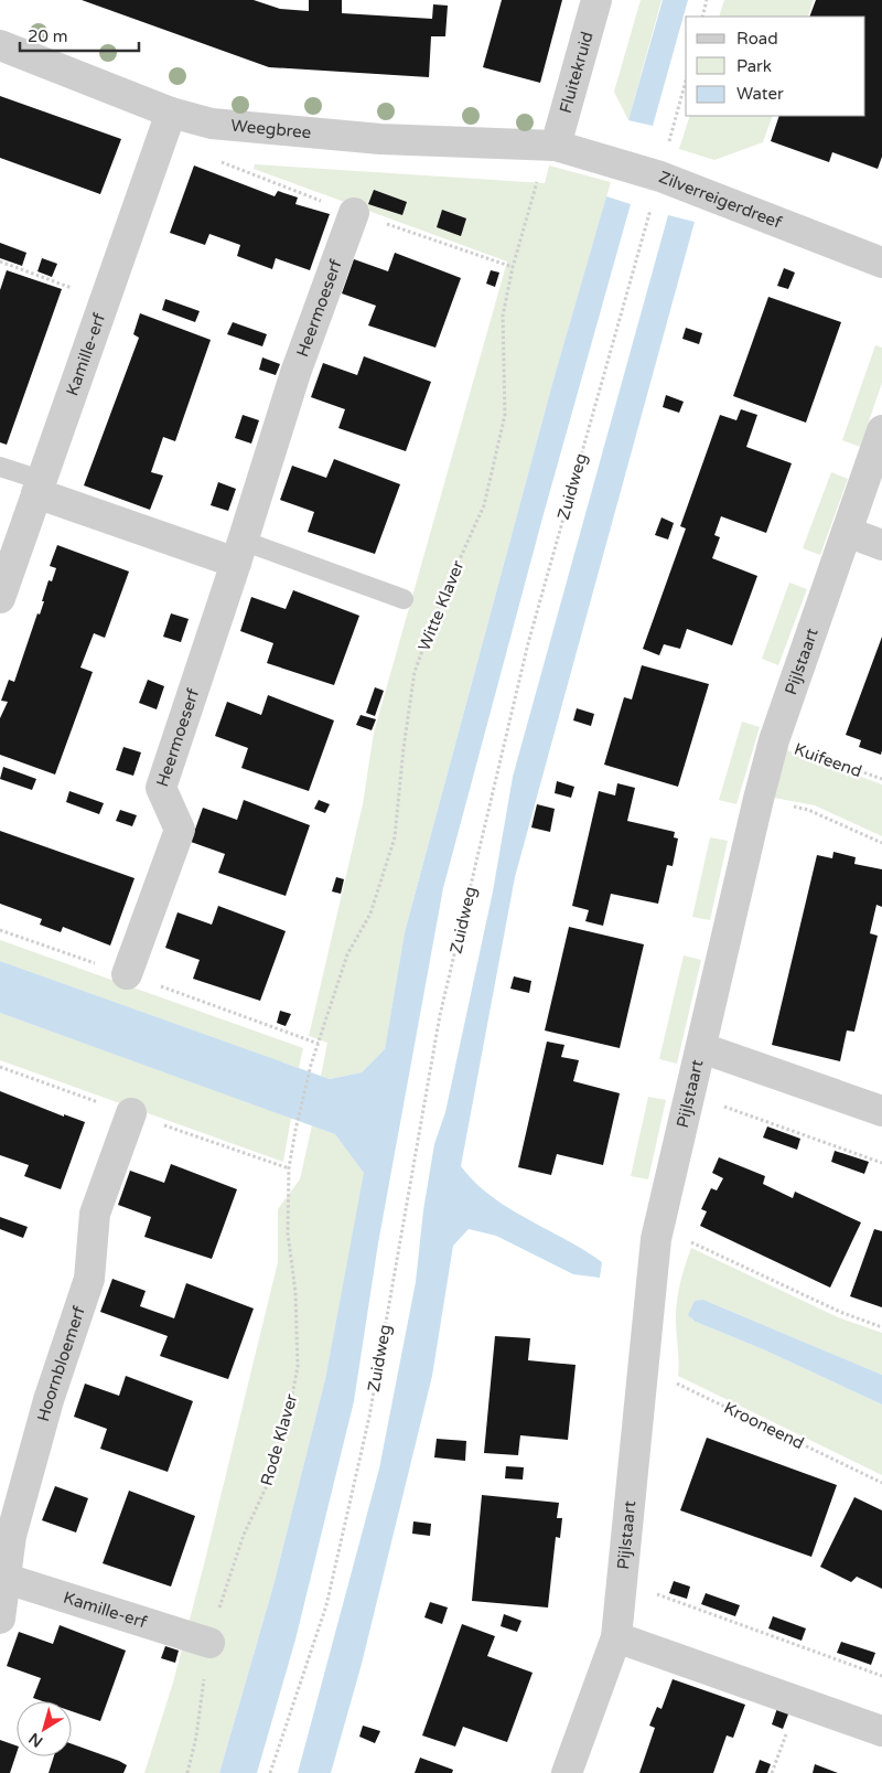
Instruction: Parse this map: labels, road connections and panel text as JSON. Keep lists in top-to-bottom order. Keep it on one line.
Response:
{"streets":{"street":["Fluitekruid","Weegbree","Zilverreigerdreef","Heermoeserf","Kamille-erf","Pijlstaart","Hoornbloemerf"],"path":["Zuidweg","Witte Klaver","Kuifeend","Krooneend","Rode Klaver"]},"crossings":[["Fluitekruid","Weegbree"],["Fluitekruid","Zilverreigerdreef"],["Fluitekruid","Witte Klaver"],["Weegbree","Zilverreigerdreef"],["Weegbree","Kamille-erf"],["Weegbree","Witte Klaver"],["Zilverreigerdreef","Zuidweg"],["Zilverreigerdreef","Witte Klaver"],["Kamille-erf","Hoornbloemerf"],["Kamille-erf","Rode Klaver"],["Witte Klaver","Rode Klaver"],["Pijlstaart","Kuifeend"],["Pijlstaart","Krooneend"]],"legend":["Road","Park","Water"],"scale_bar":"20 m","north":"bottom left"}
